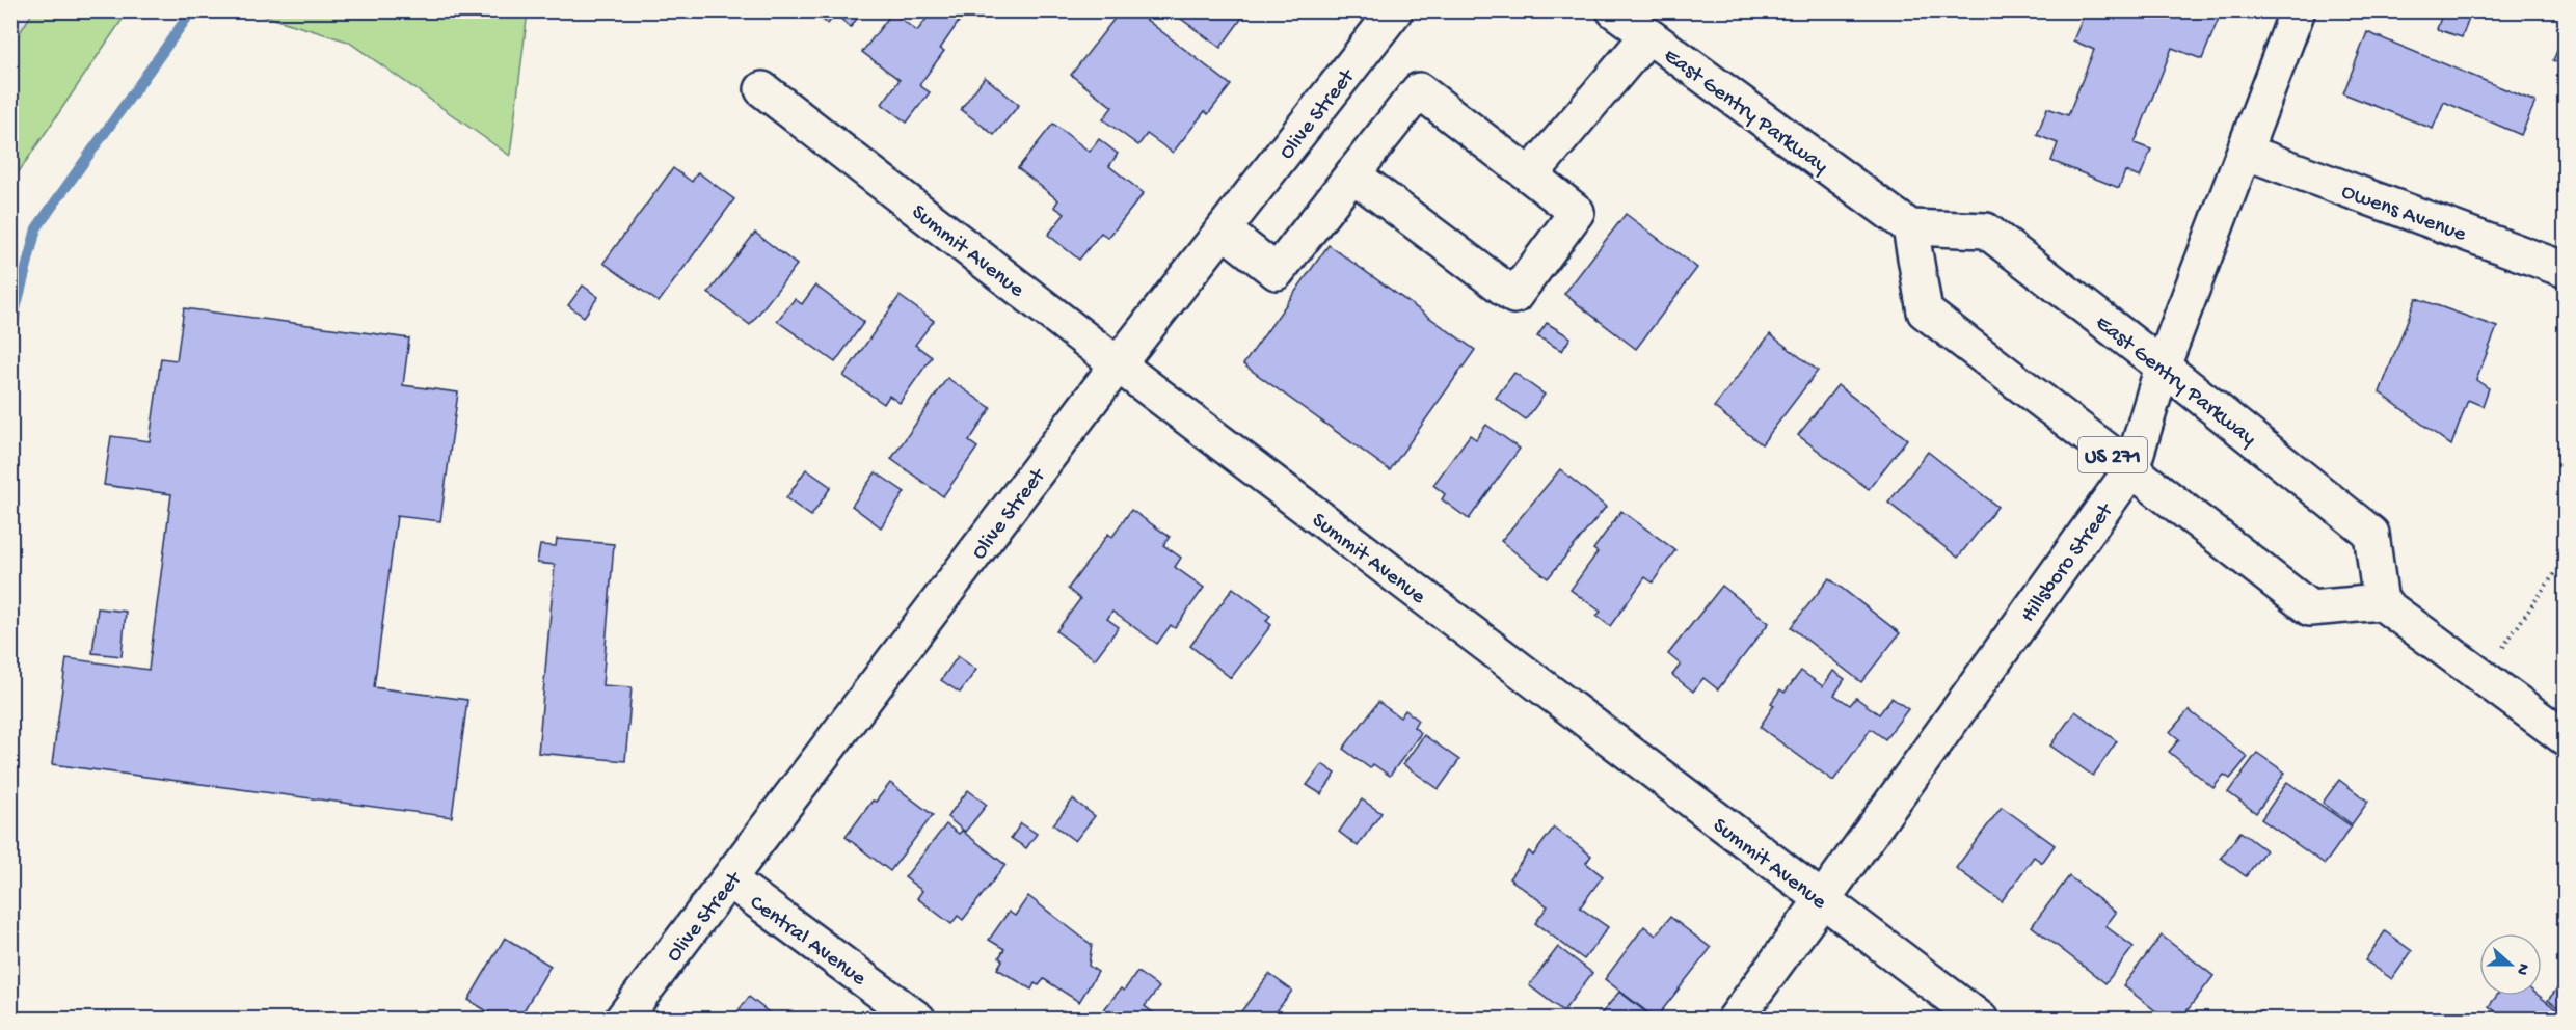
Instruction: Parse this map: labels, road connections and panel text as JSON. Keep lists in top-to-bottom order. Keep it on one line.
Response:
{"streets":{"street":["East Gentry Parkway","Olive Street","Owens Avenue","Summit Avenue","US 271","Hillsboro Street","Central Avenue"]},"crossings":[["East Gentry Parkway","US 271"],["East Gentry Parkway","Hillsboro Street"],["Olive Street","Summit Avenue"],["Olive Street","Central Avenue"],["Owens Avenue","Hillsboro Street"],["Summit Avenue","Hillsboro Street"],["US 271","Hillsboro Street"]],"north":"right"}
